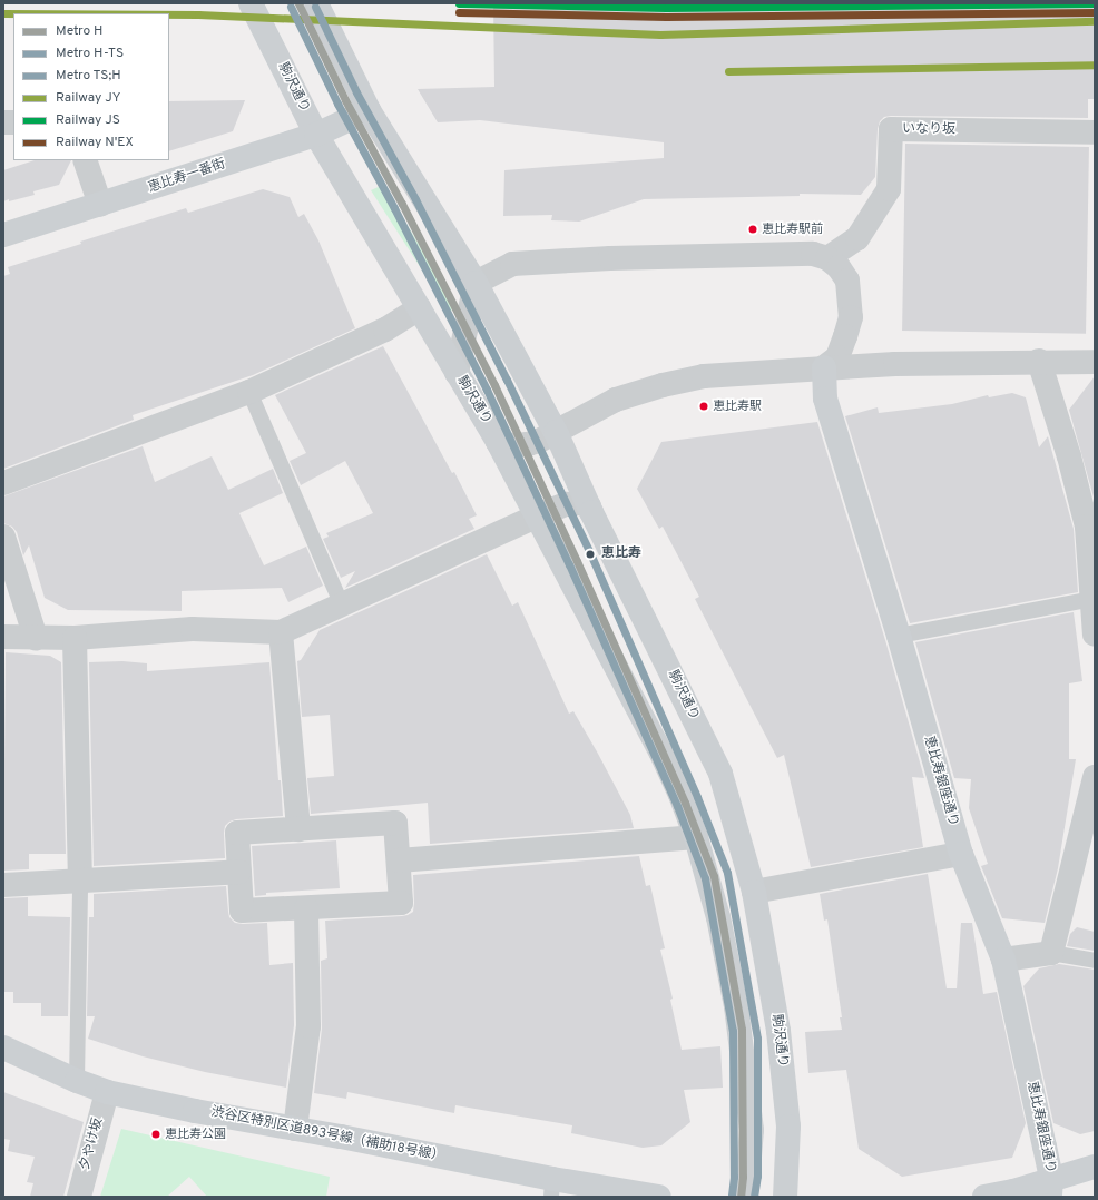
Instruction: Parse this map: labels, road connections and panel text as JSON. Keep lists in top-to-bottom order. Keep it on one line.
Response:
{"streets":{"main road":["駒沢通り","恵比寿一番街","恵比寿銀座通り","渋谷区特別区道893号線（補助18号線）"],"street":["いなり坂","夕やけ坂"]},"crossings":[["駒沢通り","恵比寿一番街"],["渋谷区特別区道893号線（補助18号線）","夕やけ坂"]],"places":["恵比寿駅前","恵比寿駅","恵比寿","恵比寿公園"],"lines":["metro line H","rail line JS","metro line H-TS","metro line TS;H","rail line N'EX","rail line JY"],"legend":["Metro H","Metro H-TS","Metro TS;H","Railway JY","Railway JS","Railway N'EX"]}
